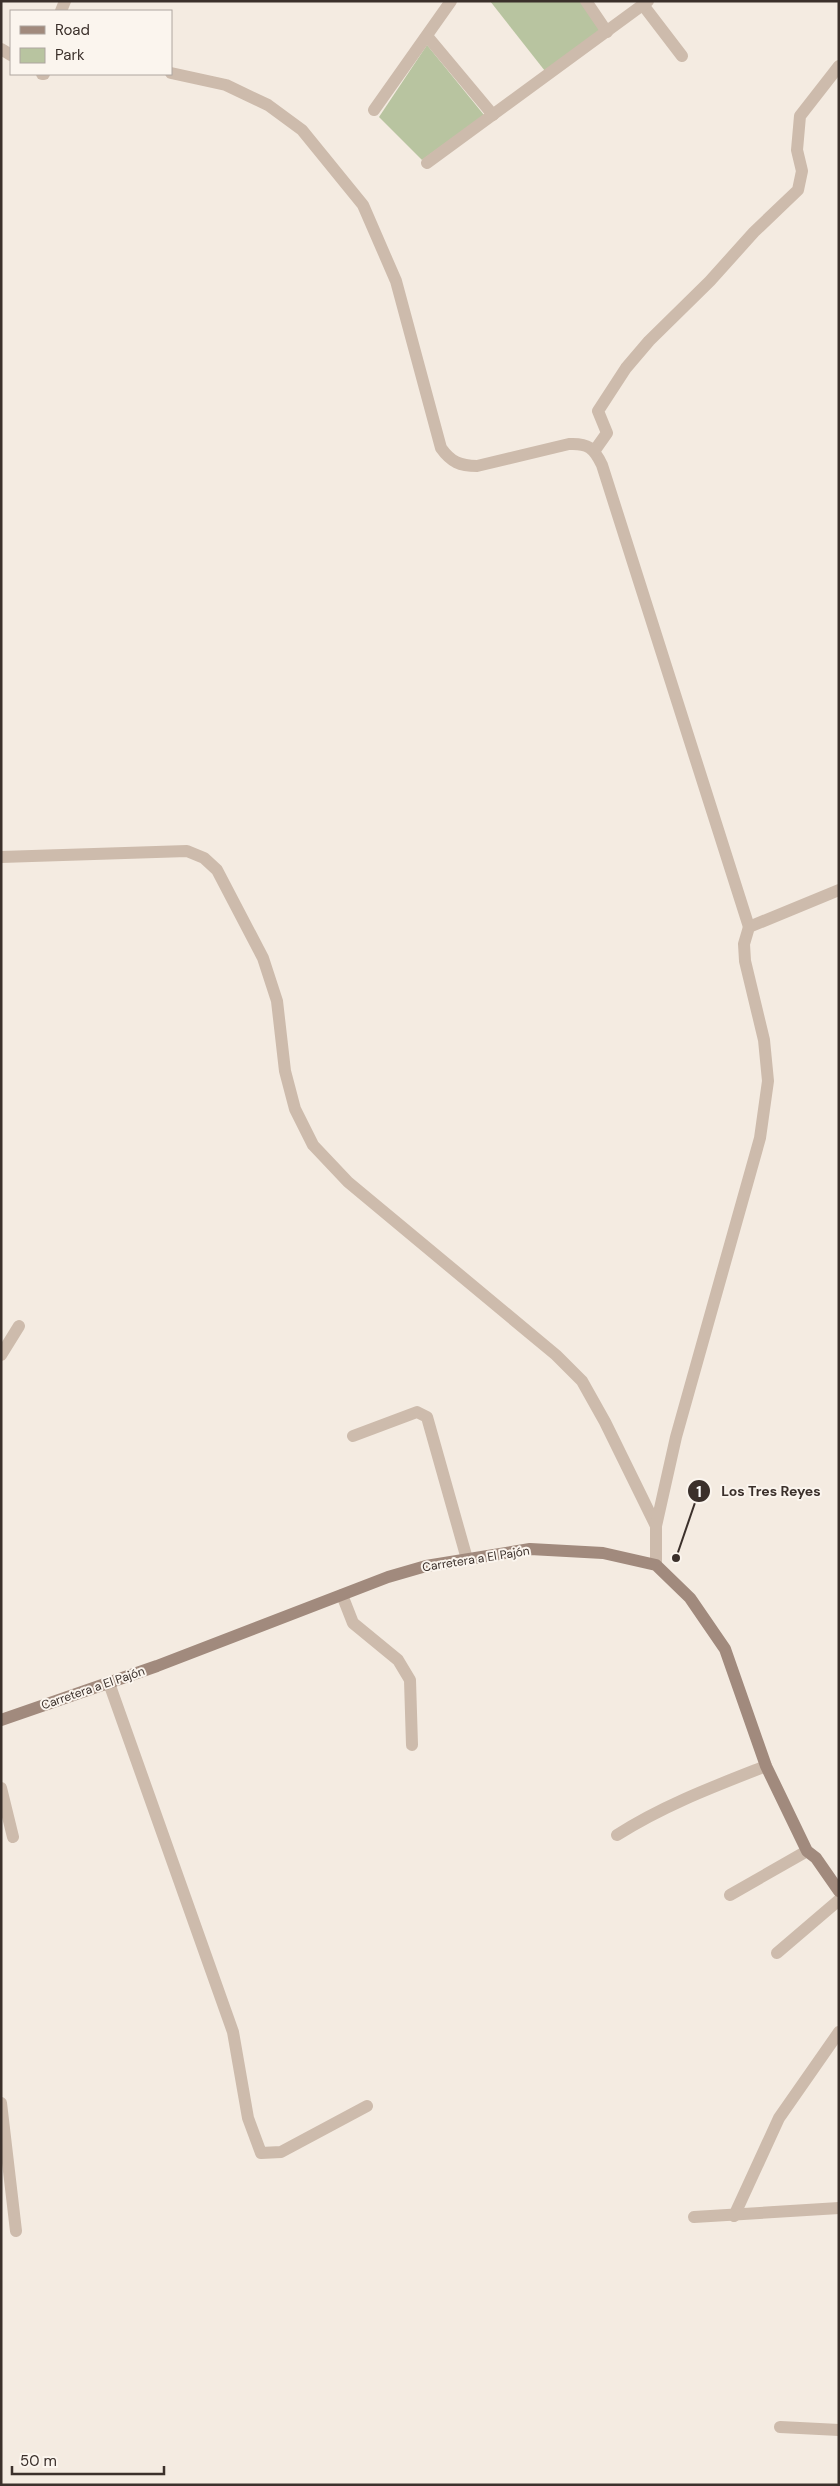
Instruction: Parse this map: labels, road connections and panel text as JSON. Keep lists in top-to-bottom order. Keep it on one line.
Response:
{"streets":{"street":["Carretera a El Pajón"]},"places":["Los Tres Reyes"],"legend":["Road","Park"],"scale_bar":"50 m"}
